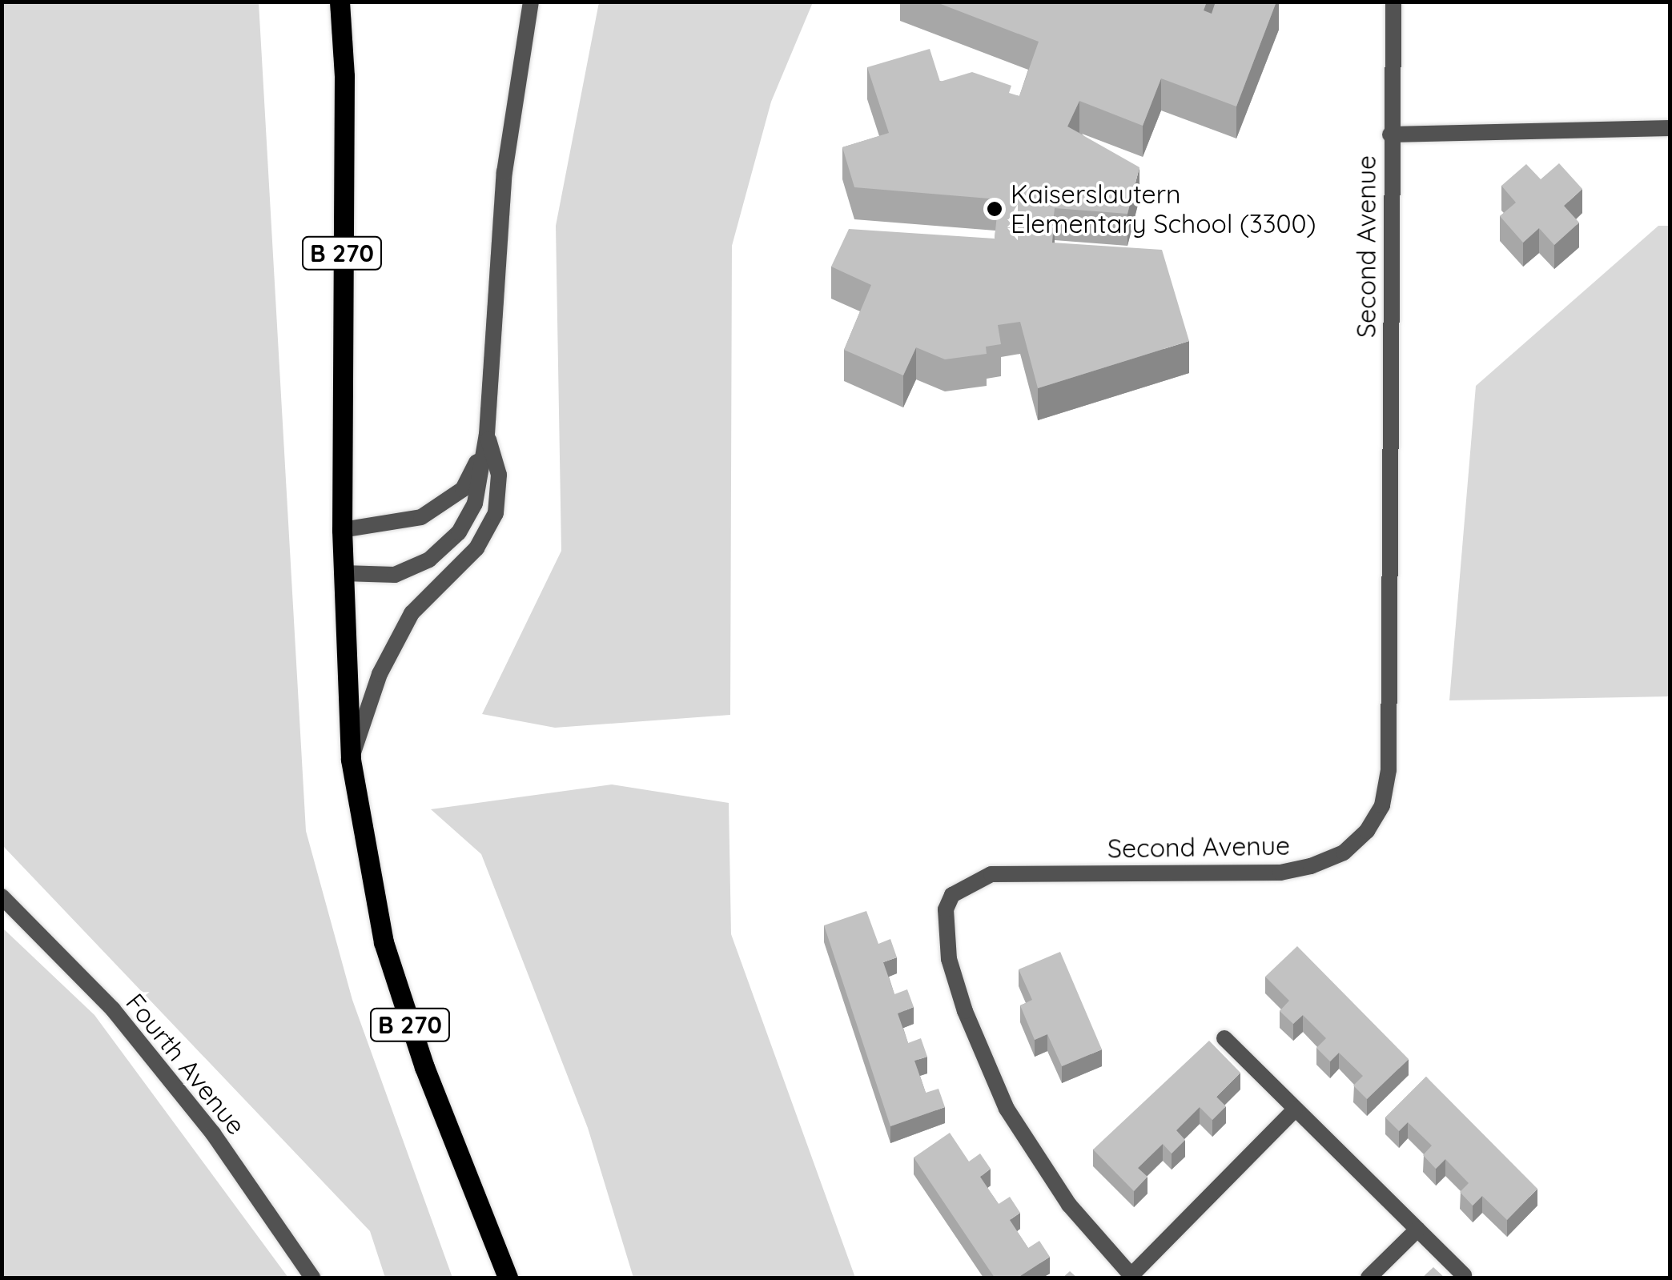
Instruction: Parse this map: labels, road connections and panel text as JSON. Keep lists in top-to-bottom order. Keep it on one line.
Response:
{"streets":{"main road":["B 270"],"street":["Second Avenue","Fourth Avenue"]},"places":["Kaiserslautern Elementary School (3300)"]}
